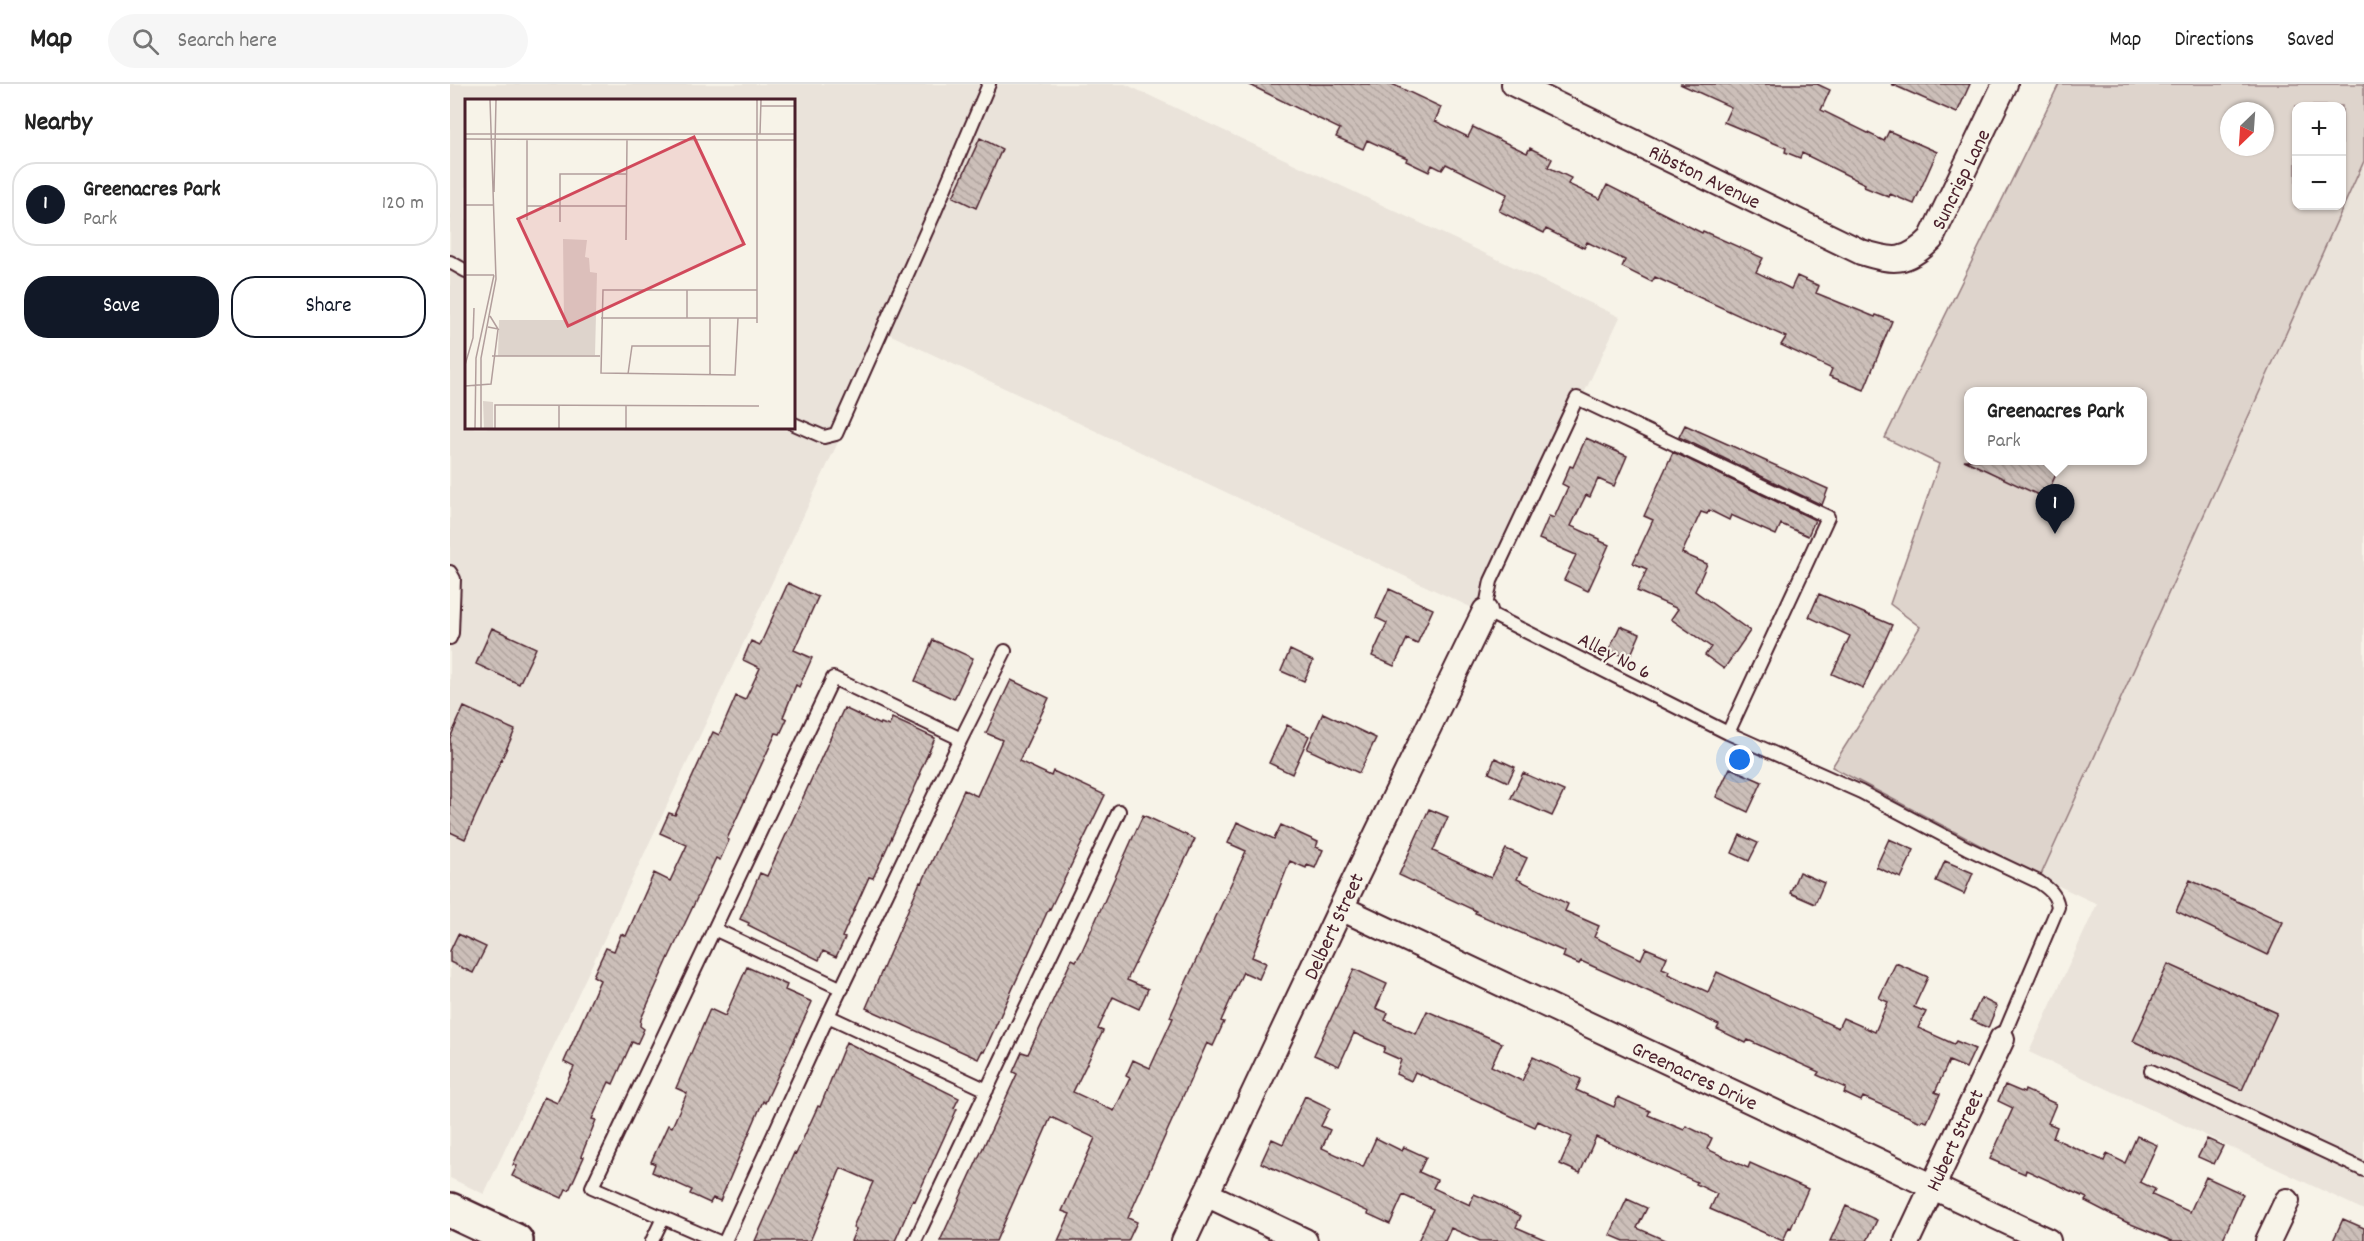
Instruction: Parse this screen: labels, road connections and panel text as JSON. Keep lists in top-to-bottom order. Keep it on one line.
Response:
{"streets":{"street":["Ribston Avenue","Suncrisp Lane","Delbert Street","Greenacres Drive","Hubert Street"],"lane":["Alley No 6"]},"crossings":[["Ribston Avenue","Suncrisp Lane"],["Alley No 6","Delbert Street"],["Alley No 6","Hubert Street"],["Delbert Street","Greenacres Drive"],["Greenacres Drive","Hubert Street"]],"north":"bottom left","page":{"header":"Map","search":"Search here","nav":["Map","Directions","Saved"],"heading":"Nearby","map_buttons":["+","−"],"list":[{"mark":"1","name":"Greenacres Park","note":"Park","value":"120 m"}],"buttons":["Save","Share"],"popup":["Greenacres Park","Park"],"pins":"1"}}
